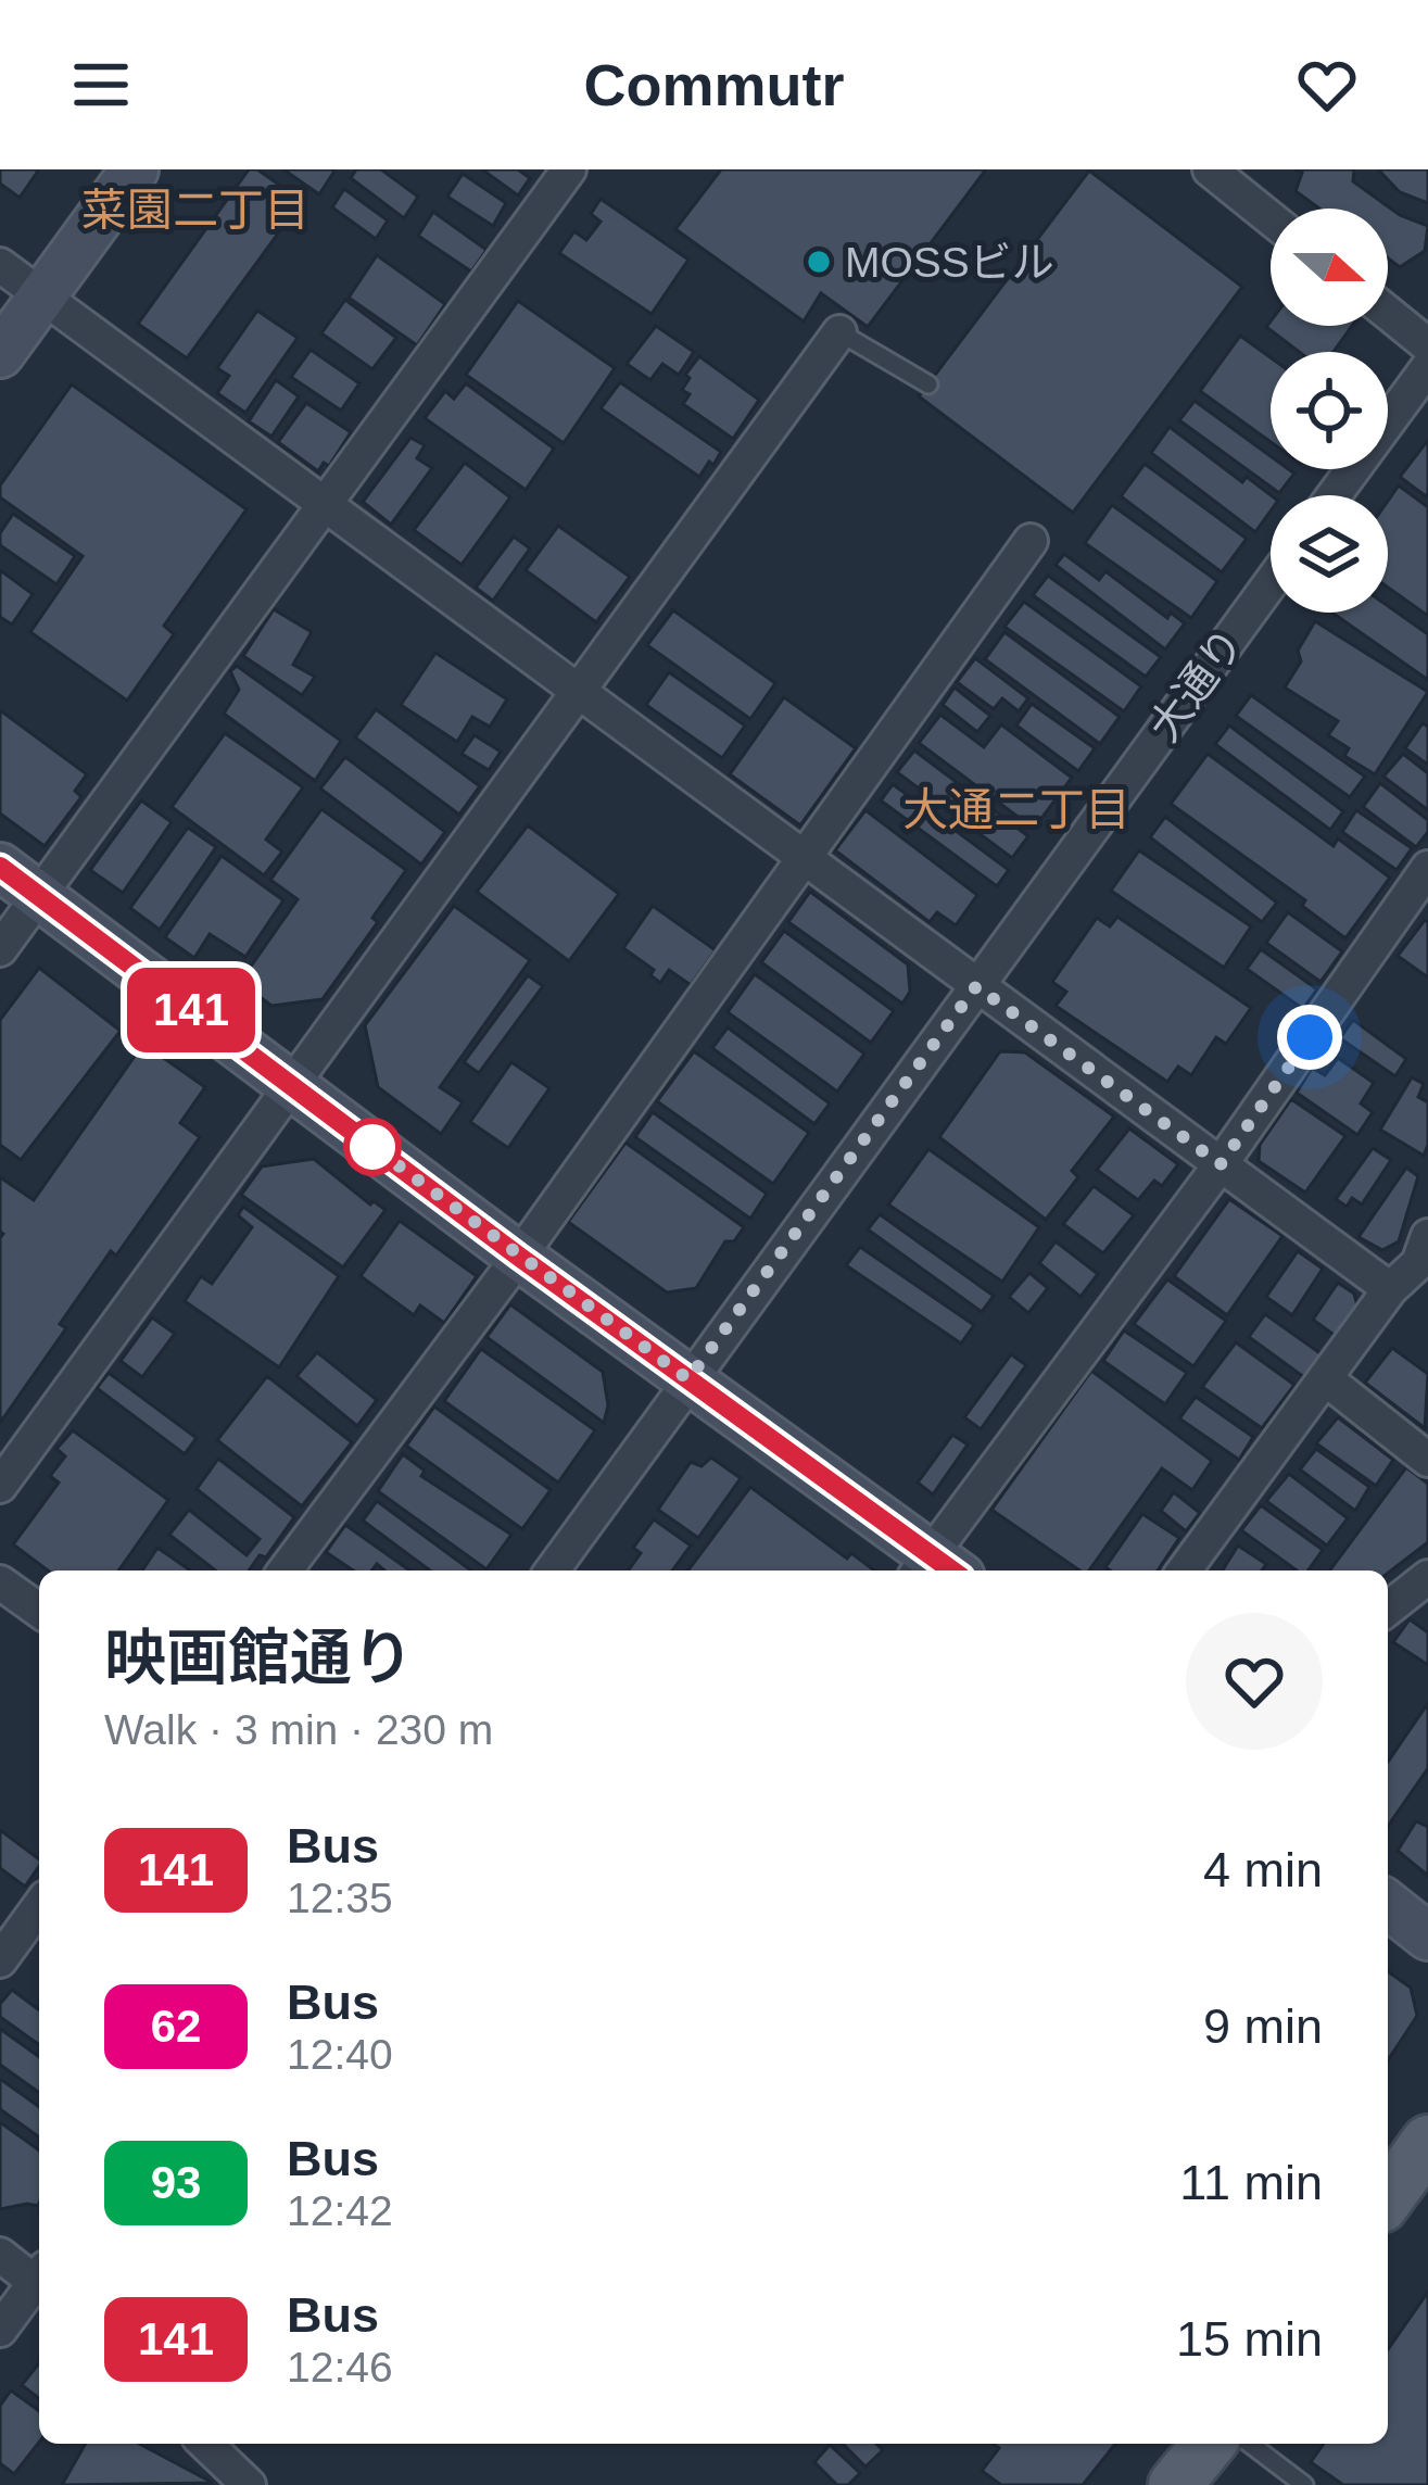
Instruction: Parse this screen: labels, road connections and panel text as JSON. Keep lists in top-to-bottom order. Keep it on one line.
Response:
{"streets":{"street":["大通り"]},"districts":["菜園二丁目","大通二丁目"],"places":["MOSSビル"],"lines":["bus line 141"],"north":"right","page":{"header":"Commutr","on_map":"141","heading":["映画館通り","Walk · 3 min · 230 m"],"list":[{"mark":"141","name":"Bus","note":"12:35","value":"4 min"},{"mark":"62","name":"Bus","note":"12:40","value":"9 min"},{"mark":"93","name":"Bus","note":"12:42","value":"11 min"},{"mark":"141","name":"Bus","note":"12:46","value":"15 min"}]}}
